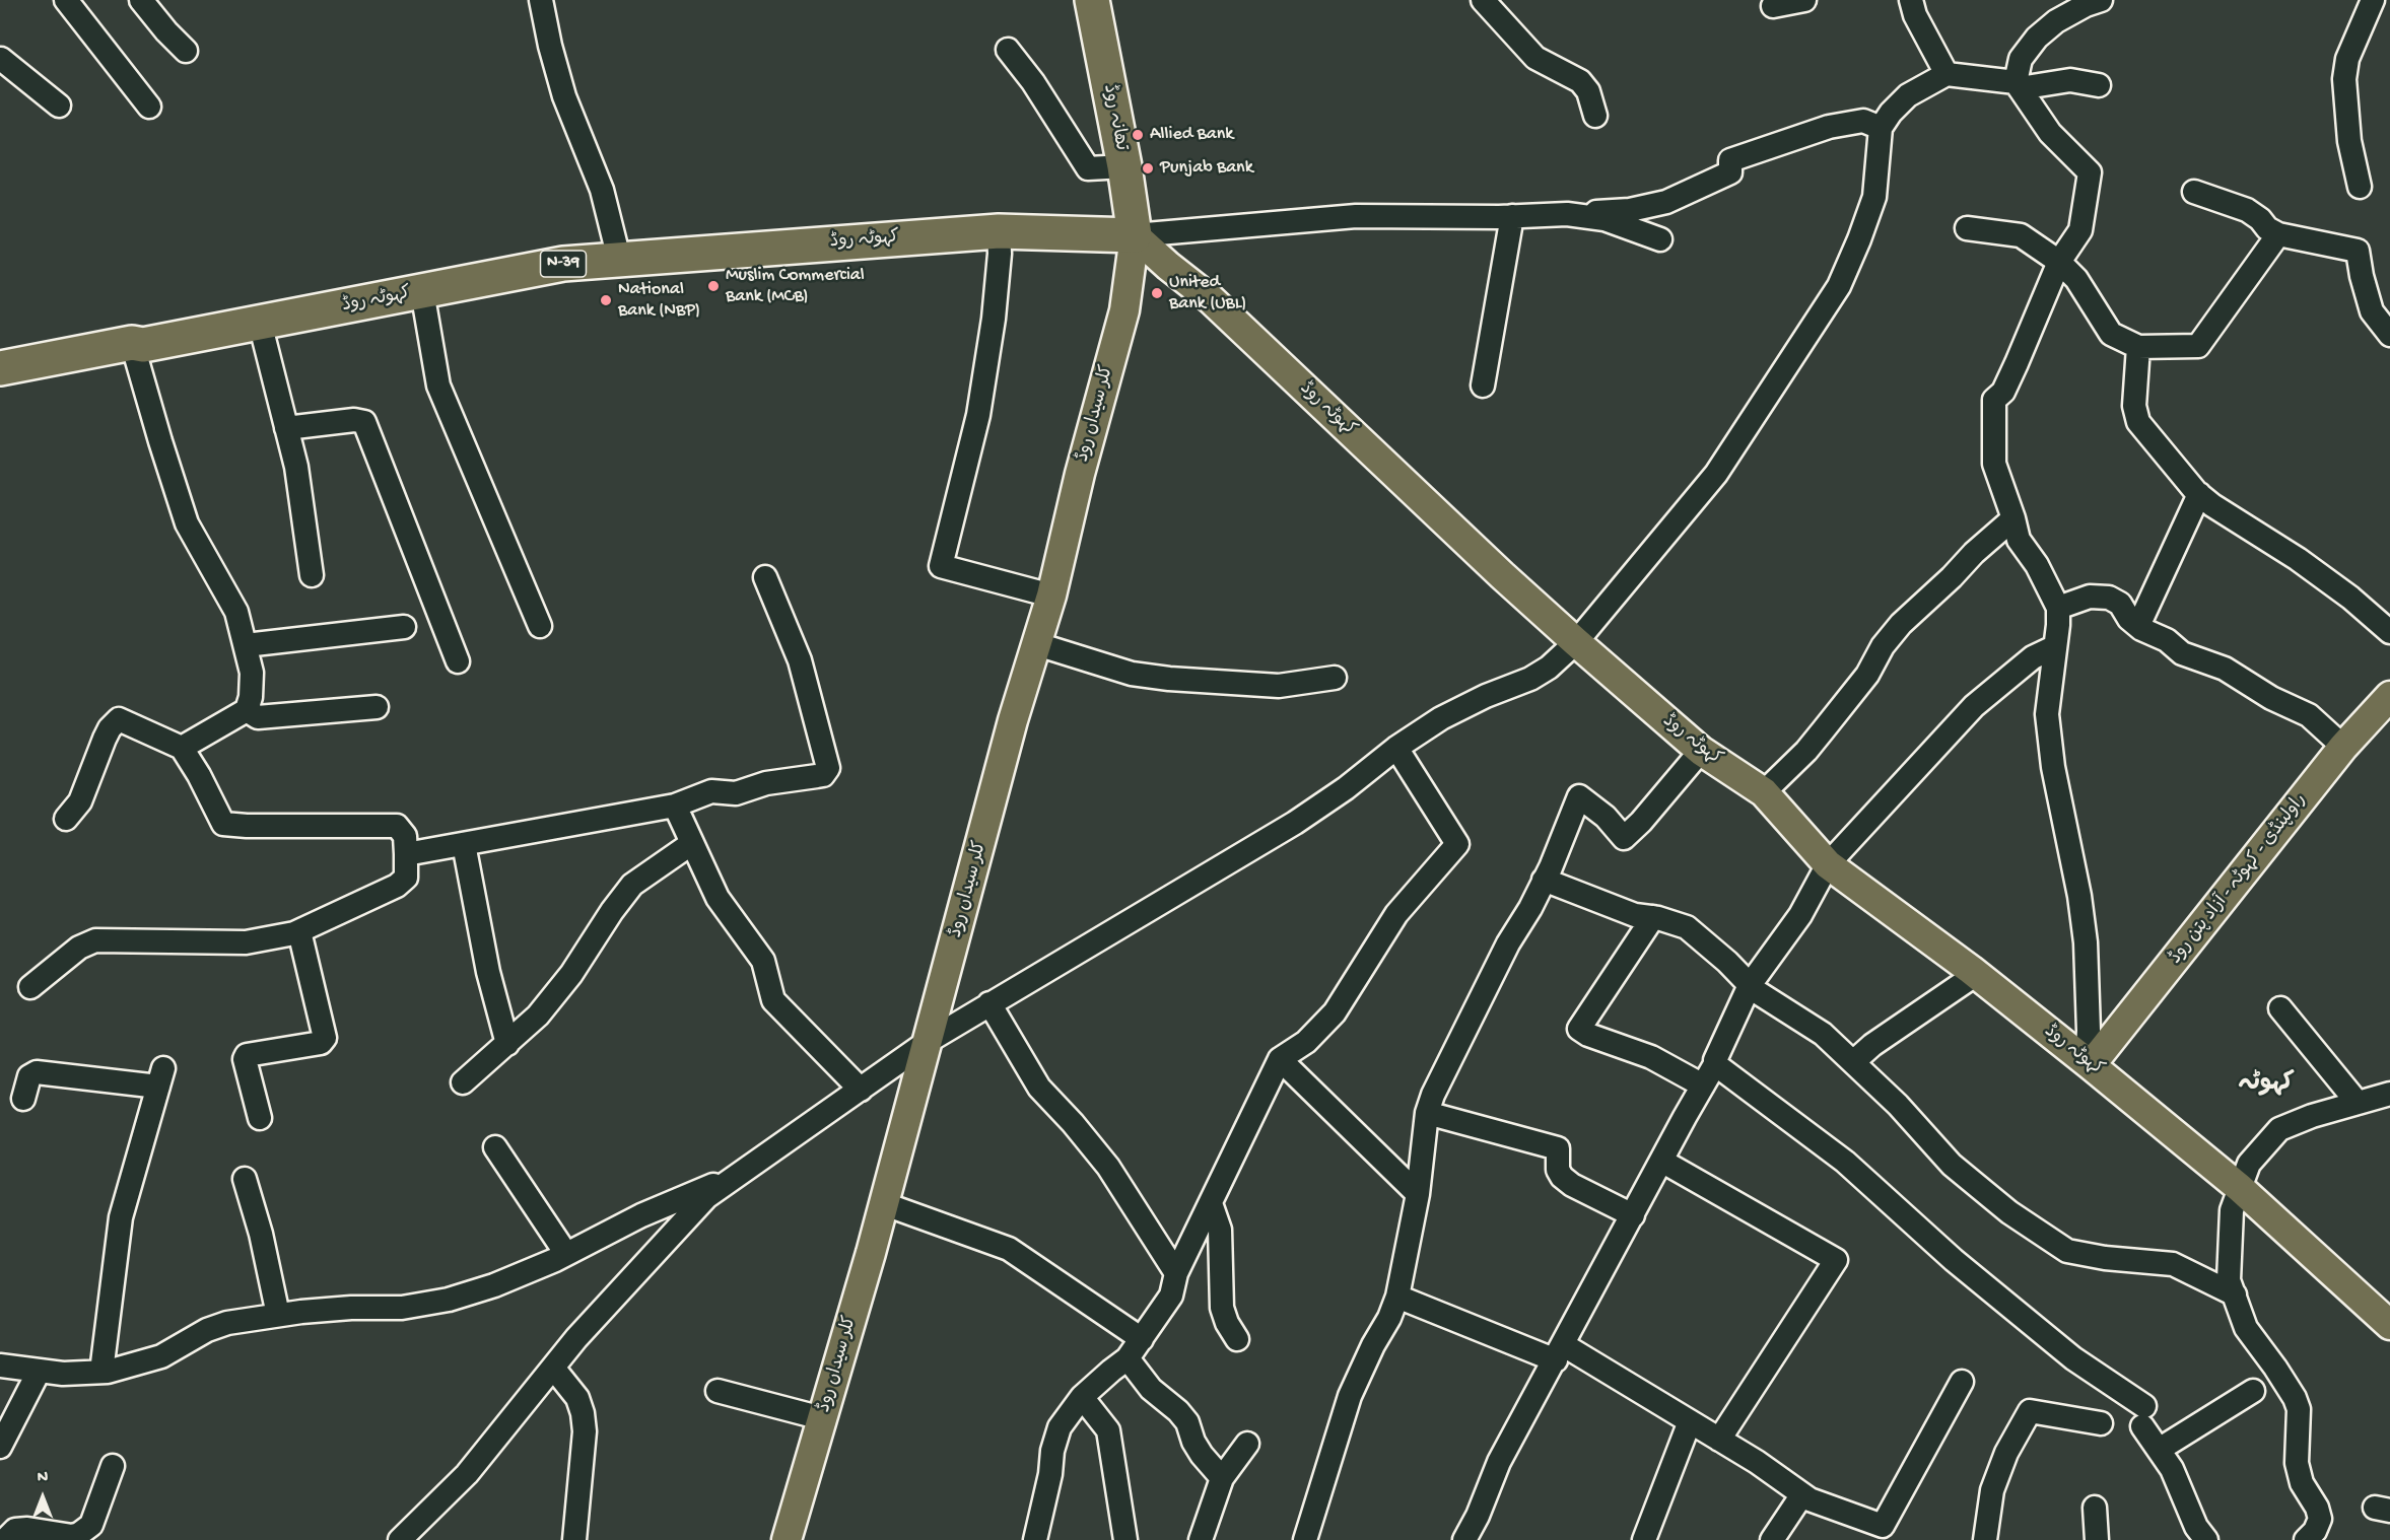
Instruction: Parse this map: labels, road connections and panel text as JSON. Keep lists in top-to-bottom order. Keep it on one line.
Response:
{"streets":{"highway":["تھانہ روڈ","کہوٹہ روڈ","N-39"],"main road":["کلر سیداں روڈ","راولپنڈی - کہوٹہ - آزاد پتن روڈ"]},"crossings":[["تھانہ روڈ","کہوٹہ روڈ"],["تھانہ روڈ","کلر سیداں روڈ"],["کہوٹہ روڈ","کلر سیداں روڈ"],["کہوٹہ روڈ","راولپنڈی - کہوٹہ - آزاد پتن روڈ"]],"districts":["کہوٹہ"],"places":["Allied Bank","Punjab Bank","Muslim Commercial Bank (MCB)","United Bank (UBL)","National Bank (NBP)"],"north":"top"}
